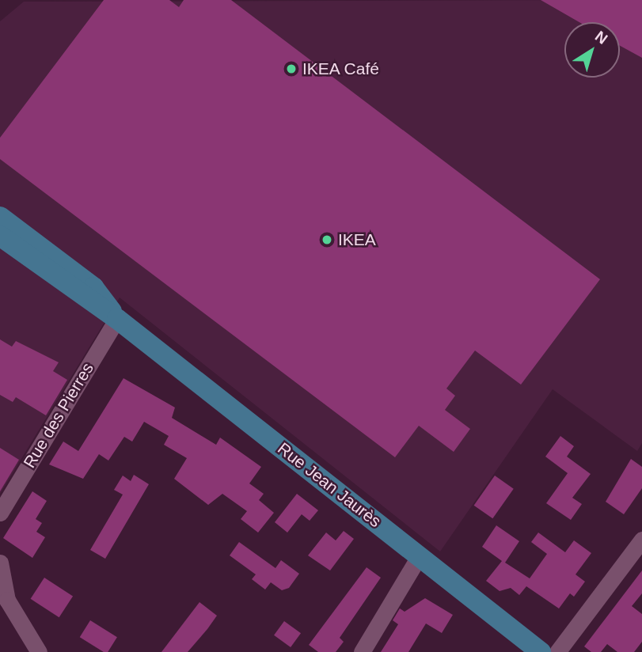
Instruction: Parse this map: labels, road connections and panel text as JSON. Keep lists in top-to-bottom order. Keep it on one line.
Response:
{"streets":{"main road":["Rue Jean Jaurès"],"street":["Rue des Pierres"]},"crossings":[["Rue des Pierres","Rue Jean Jaurès"]],"places":["IKEA Café","IKEA"],"north":"top right"}
